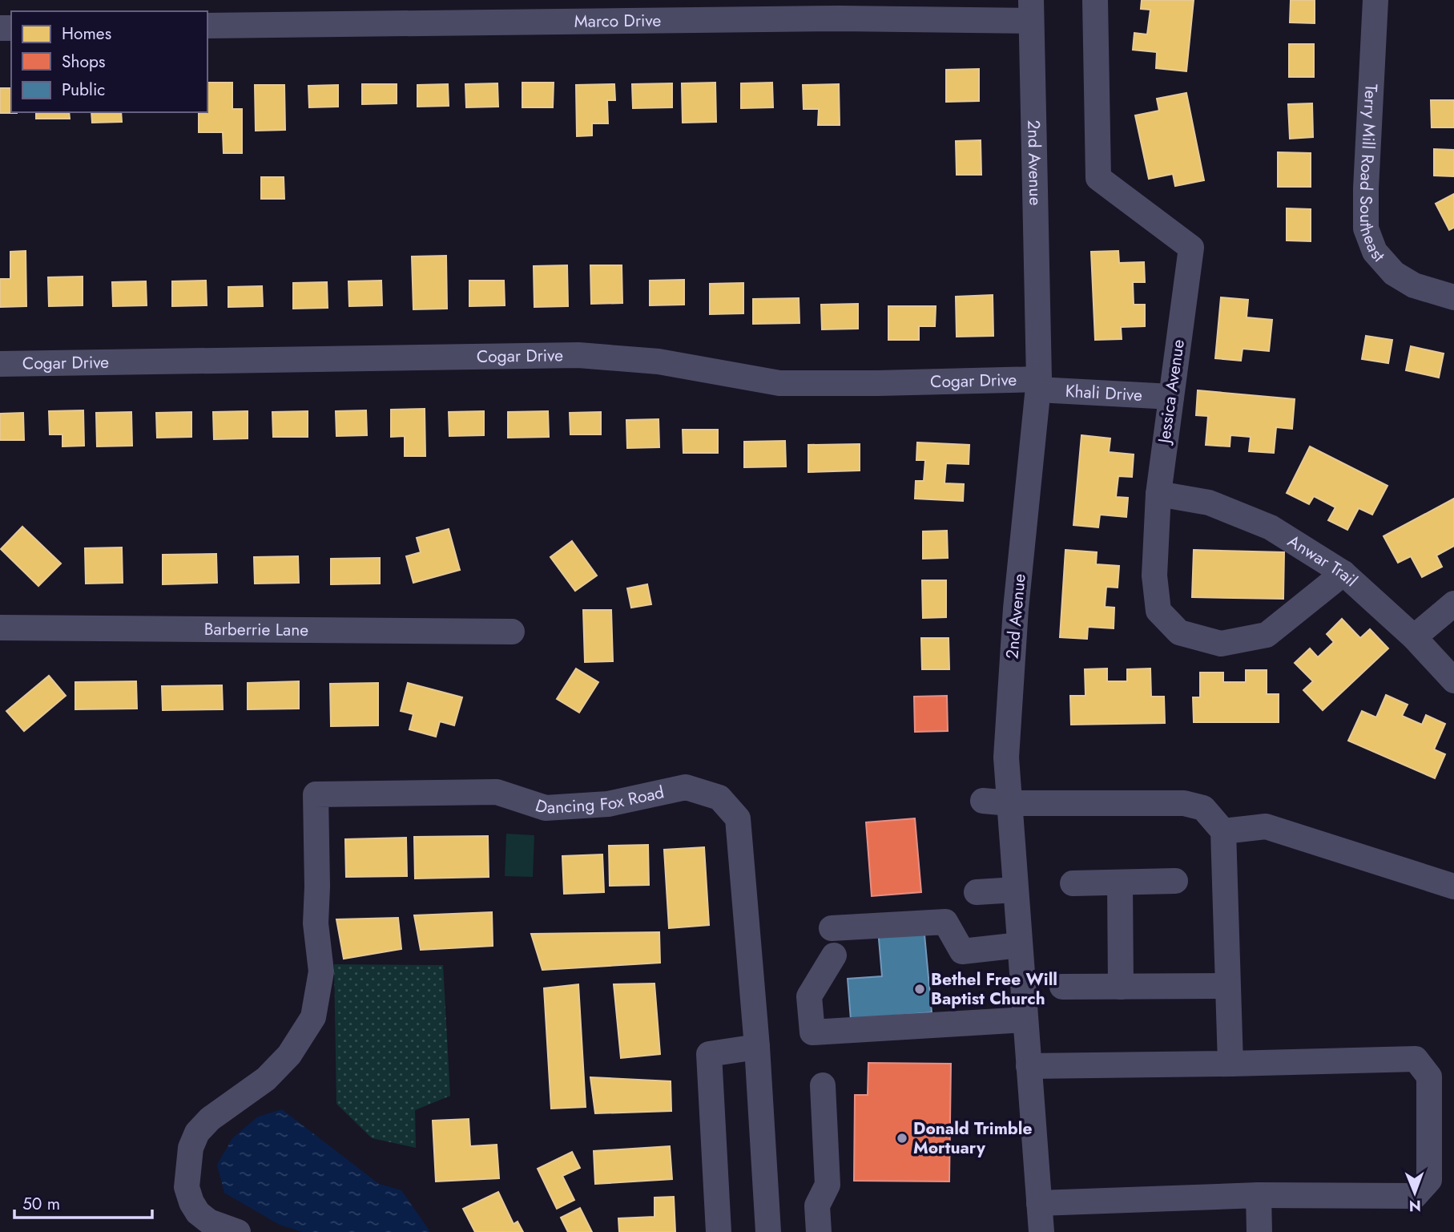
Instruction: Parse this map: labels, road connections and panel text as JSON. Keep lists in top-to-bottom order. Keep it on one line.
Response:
{"streets":{"street":["Marco Drive","2nd Avenue","Terry Mill Road Southeast","Cogar Drive","Jessica Avenue","Khali Drive","Anwar Trail","Barberrie Lane","Dancing Fox Road"]},"crossings":[["Marco Drive","2nd Avenue"],["2nd Avenue","Cogar Drive"],["2nd Avenue","Khali Drive"],["Cogar Drive","Khali Drive"],["Jessica Avenue","Khali Drive"],["Jessica Avenue","Anwar Trail"]],"places":["Bethel Free Will Baptist Church","Donald Trimble Mortuary"],"legend":["Homes","Shops","Public"],"scale_bar":"50 m","north":"bottom"}
